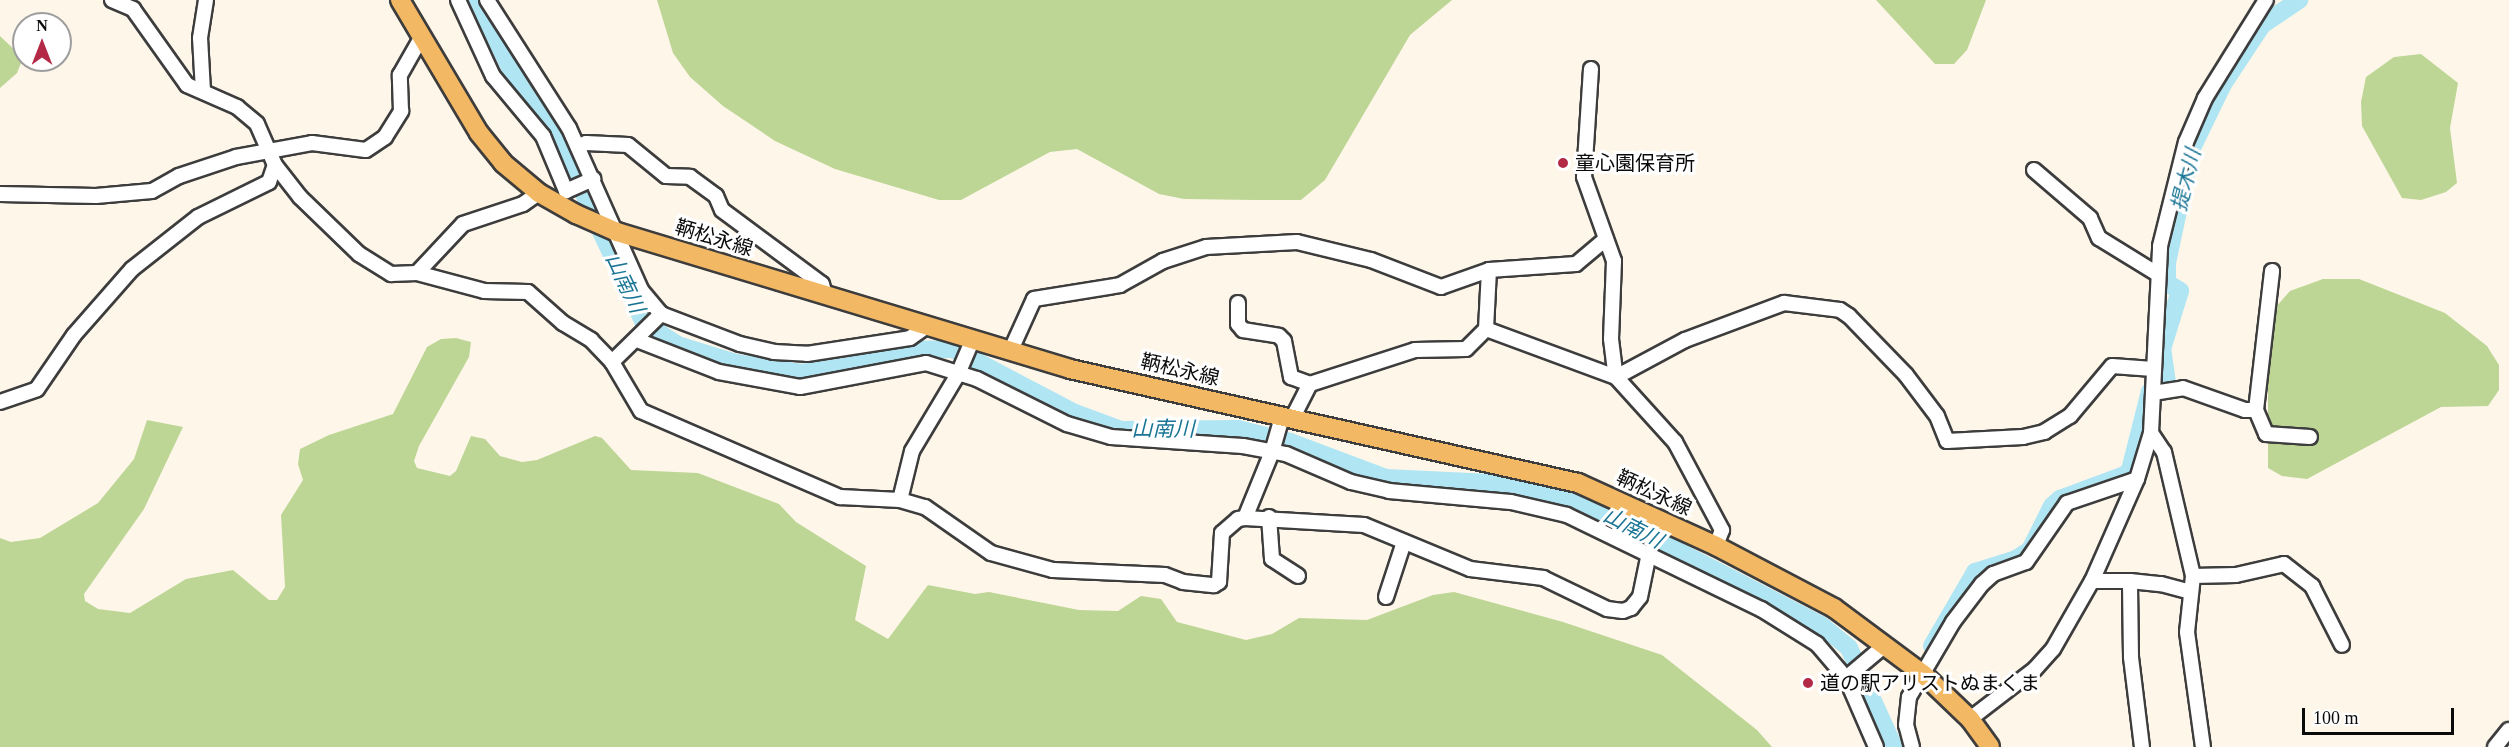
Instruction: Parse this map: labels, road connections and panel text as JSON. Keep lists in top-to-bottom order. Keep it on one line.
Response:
{"streets":{"main road":["鞆松永線"]},"water":["提木川","山南川"],"places":["童心園保育所","道の駅アリストぬまくま"],"scale_bar":"100 m","north":"top"}
